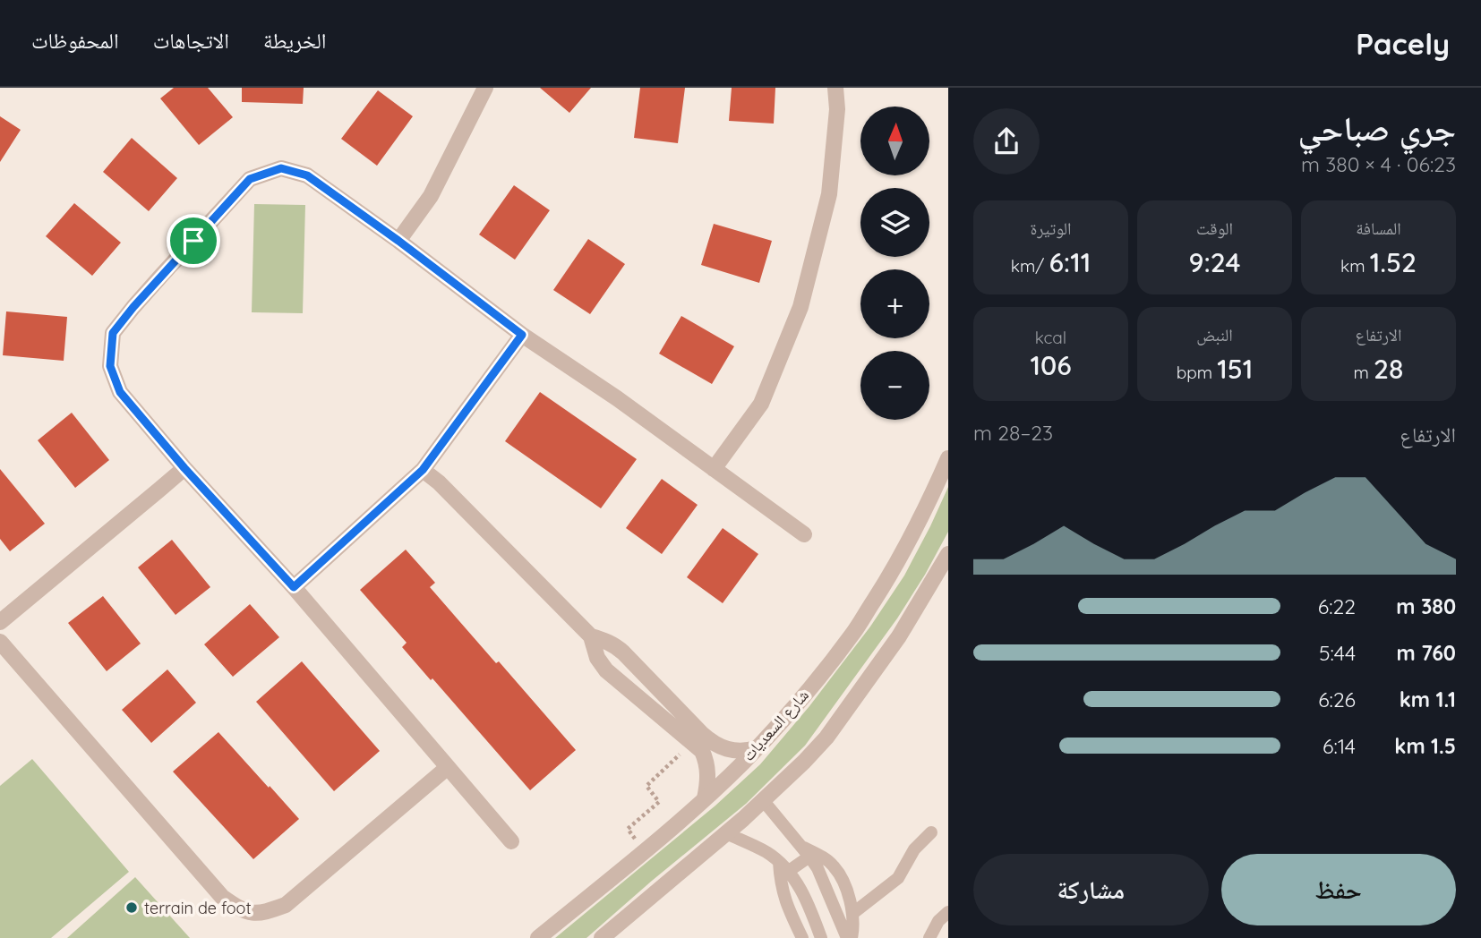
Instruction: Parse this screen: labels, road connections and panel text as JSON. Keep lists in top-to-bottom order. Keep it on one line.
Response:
{"streets":{"street":["شارع السعديات"]},"places":["terrain de foot"],"north":"top","page":{"header":"Pacely","nav":["الخريطة","الاتجاهات","المحفوظات"],"heading":["جري صباحي","06:23 · 4 × 380 m"],"map_buttons":["+","−"],"stats":[["المسافة","1.52 km"],["الوقت","9:24"],["الوتيرة","6:11 /km"],["الارتفاع","28 m"],["النبض","151 bpm"],["kcal","106"]],"chart":["الارتفاع","23–28 m"],"list":[{"name":"380 m","note":"6:22"},{"name":"760 m","note":"5:44"},{"name":"1.1 km","note":"6:26"},{"name":"1.5 km","note":"6:14"}],"buttons":["حفظ","مشاركة"]}}
